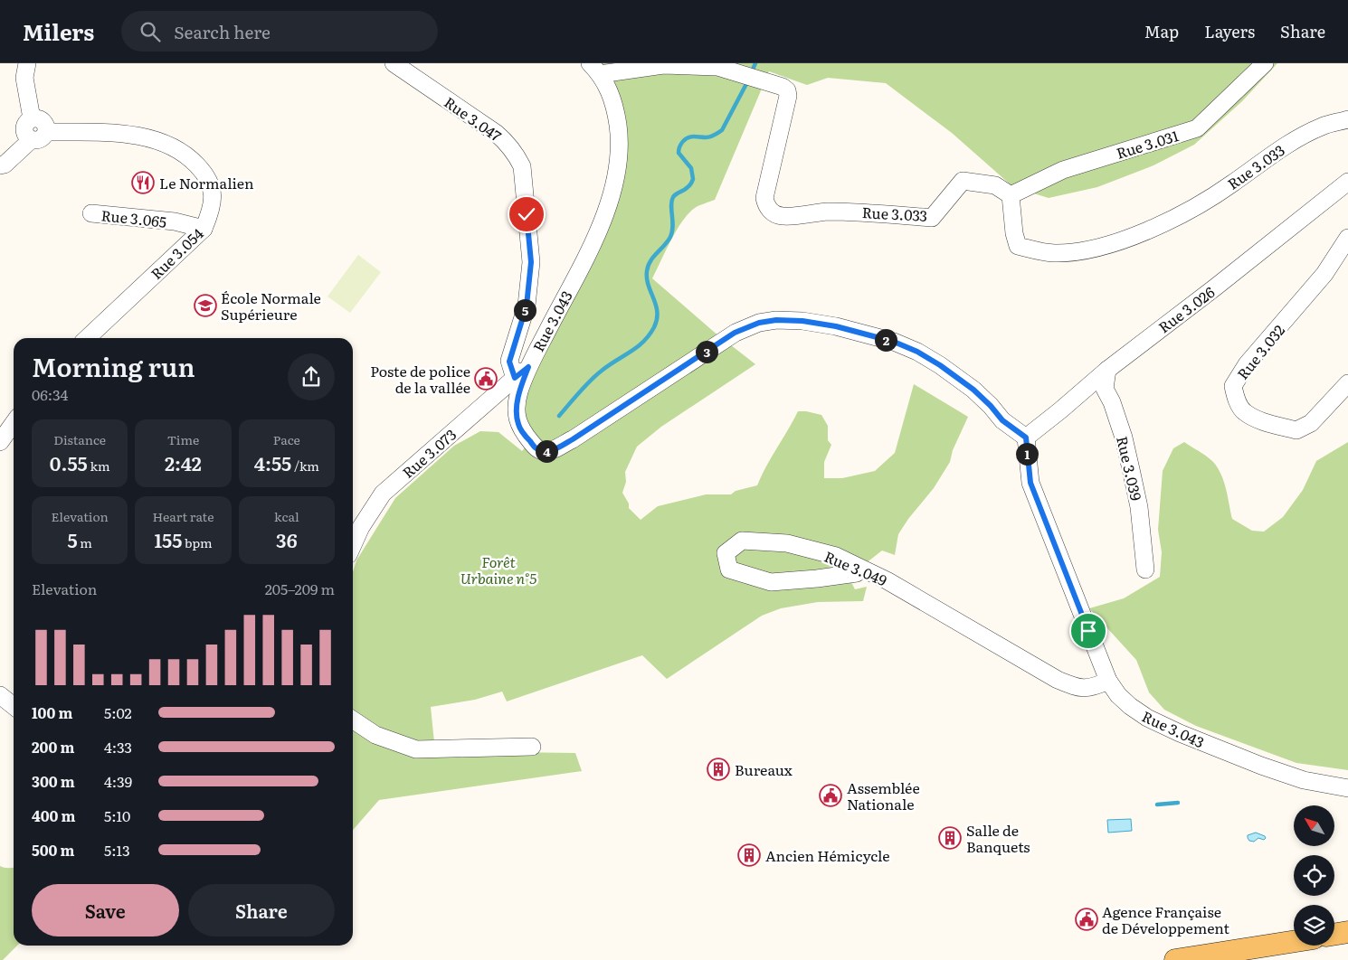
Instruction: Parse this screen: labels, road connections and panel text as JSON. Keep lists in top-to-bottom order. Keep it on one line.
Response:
{"streets":{"street":["Rue 3.047","Rue 3.031","Rue 3.033","Rue 3.065","Rue 3.054","Rue 3.026","Rue 3.043","Rue 3.032","Rue 3.073","Rue 3.039","Rue 3.049"]},"crossings":[["Rue 3.047","Rue 3.073"],["Rue 3.031","Rue 3.033"],["Rue 3.033","Rue 3.043"],["Rue 3.065","Rue 3.054"],["Rue 3.026","Rue 3.043"],["Rue 3.026","Rue 3.039"],["Rue 3.043","Rue 3.073"],["Rue 3.043","Rue 3.049"]],"parks":["Forêt Urbaine n°5"],"places":{"restaurant":["Le Normalien"],"school or university":["École Normale Supérieure"],"public building":["Poste de police de la vallée","Assemblée Nationale","Agence Française de Développement"],"building":["Bureaux","Salle de Banquets","Ancien Hémicycle"]},"north":"top left","page":{"header":"Milers","search":"Search here","nav":["Map","Layers","Share"],"pins":["5","2","3","4","1"],"heading":["Morning run","06:34"],"stats":[["Distance","0.55 km"],["Time","2:42"],["Pace","4:55 /km"],["Elevation","5 m"],["Heart rate","155 bpm"],["kcal","36"]],"chart":["Elevation","205–209 m"],"list":[{"name":"100 m","note":"5:02"},{"name":"200 m","note":"4:33"},{"name":"300 m","note":"4:39"},{"name":"400 m","note":"5:10"},{"name":"500 m","note":"5:13"}],"buttons":["Save","Share"]}}
